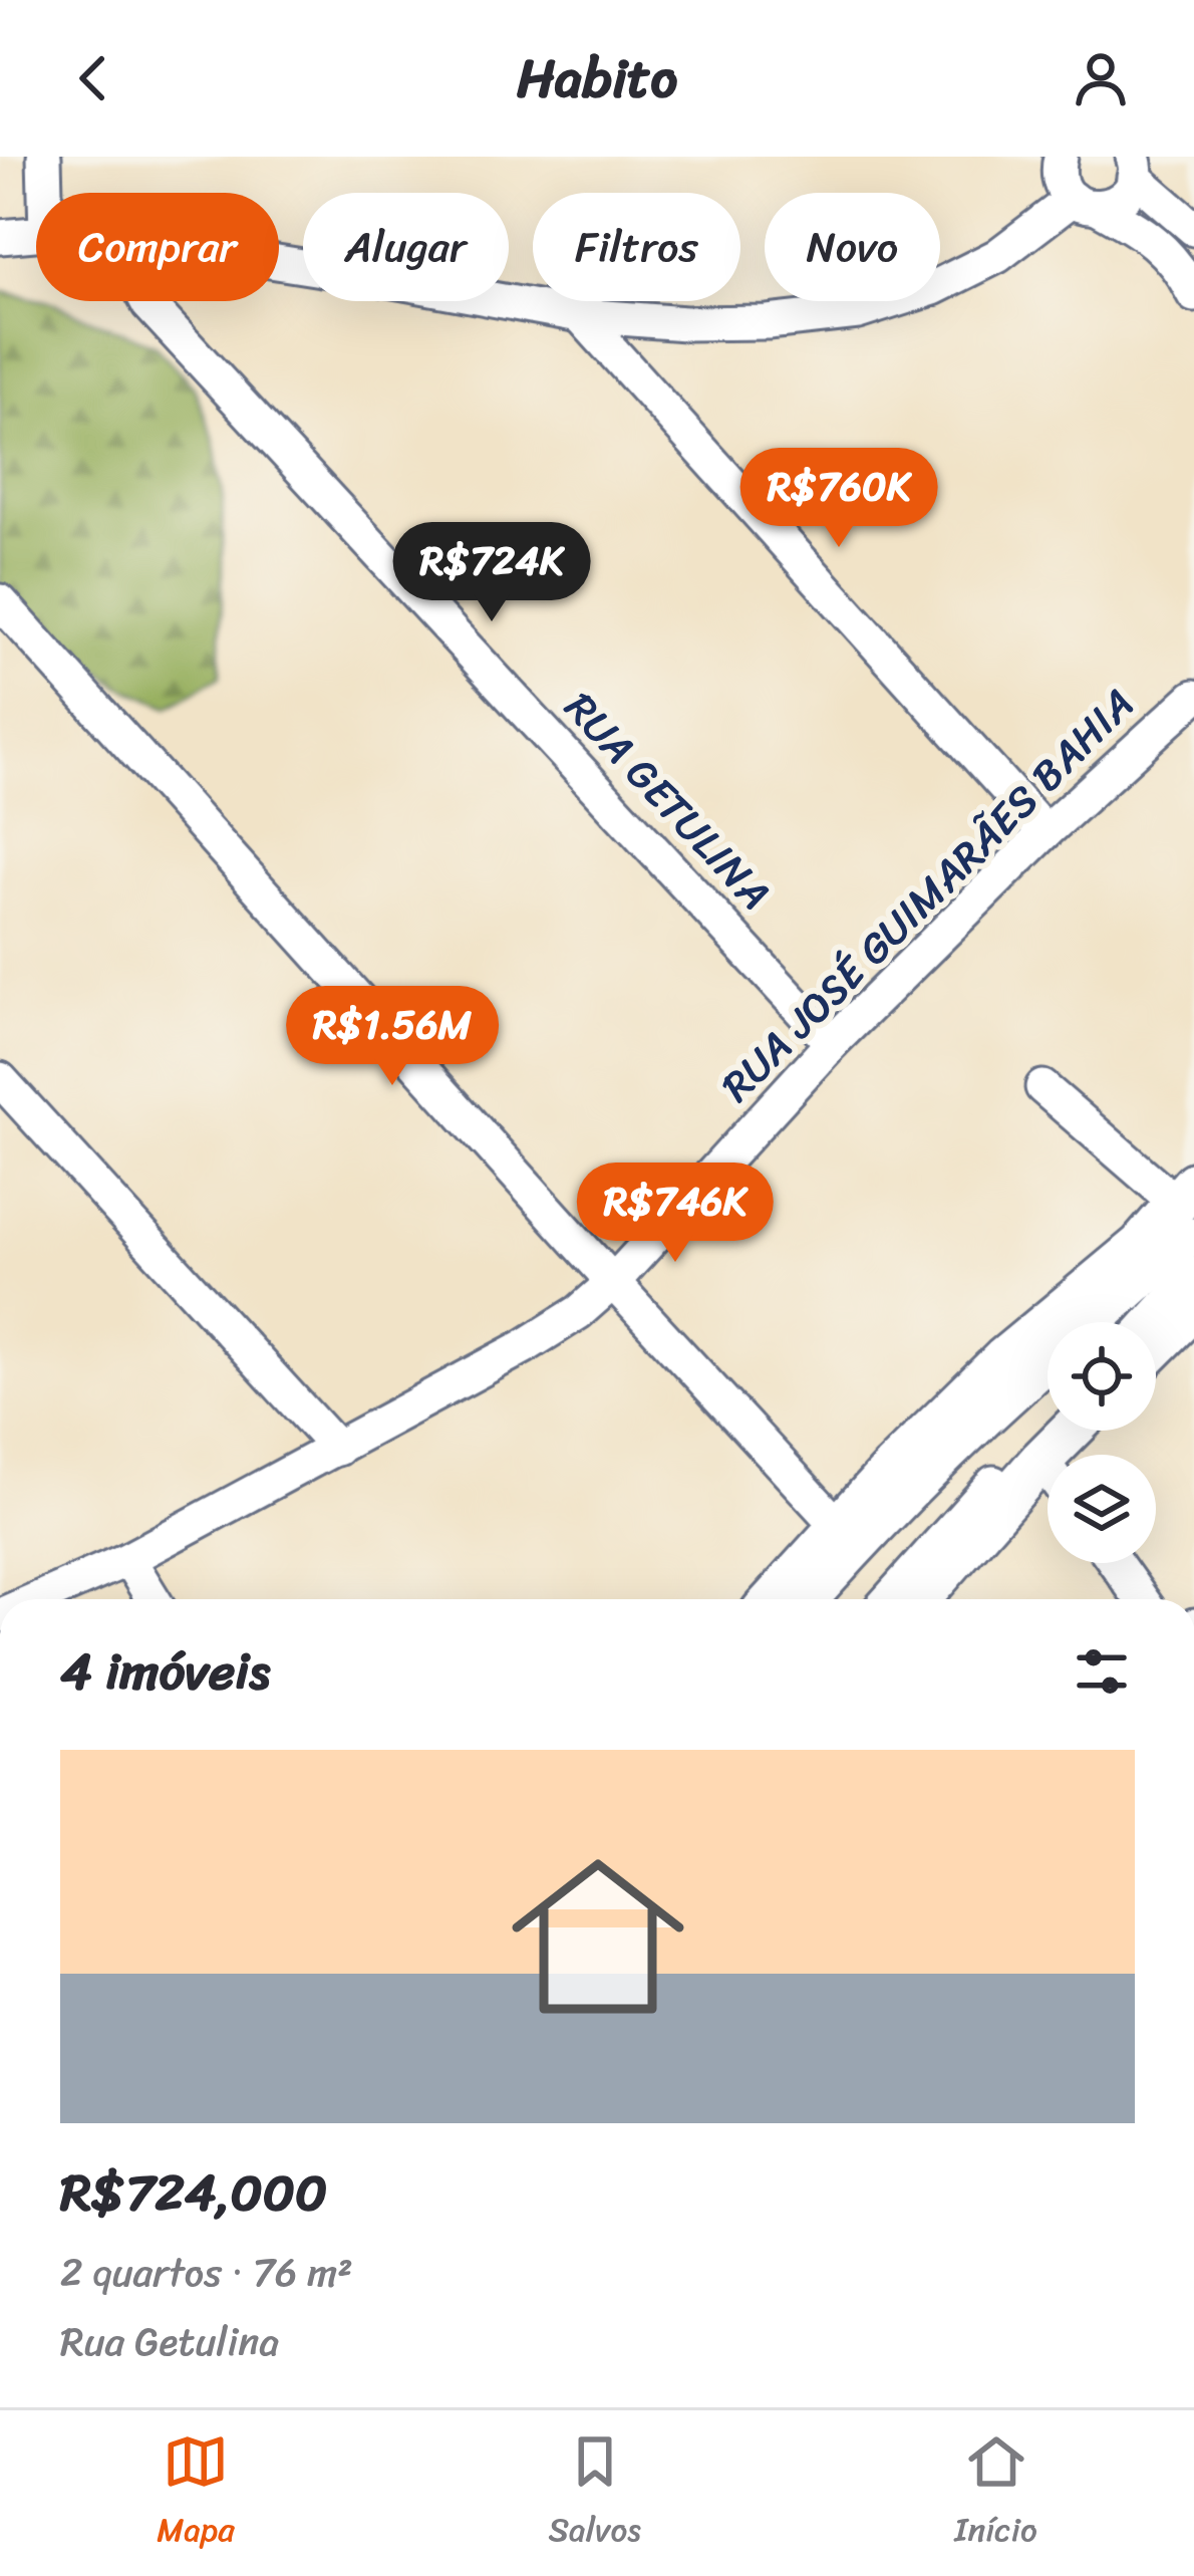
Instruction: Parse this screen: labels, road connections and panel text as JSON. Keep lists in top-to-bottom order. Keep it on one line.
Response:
{"streets":{"street":["RUA GETULINA","RUA JOSÉ GUIMARÃES BAHIA"]},"crossings":[["RUA GETULINA","RUA JOSÉ GUIMARÃES BAHIA"]],"page":{"header":"Habito","chip":["Comprar","Alugar","Filtros","Novo"],"price":["R$760K","R$724K","R$1.56M","R$746K"],"heading":"4 imóveis","list":[{"name":"R$724,000","note":"2 quartos · 76 m² · Rua Getulina"}],"tabs":["Mapa","Salvos","Início"]}}
